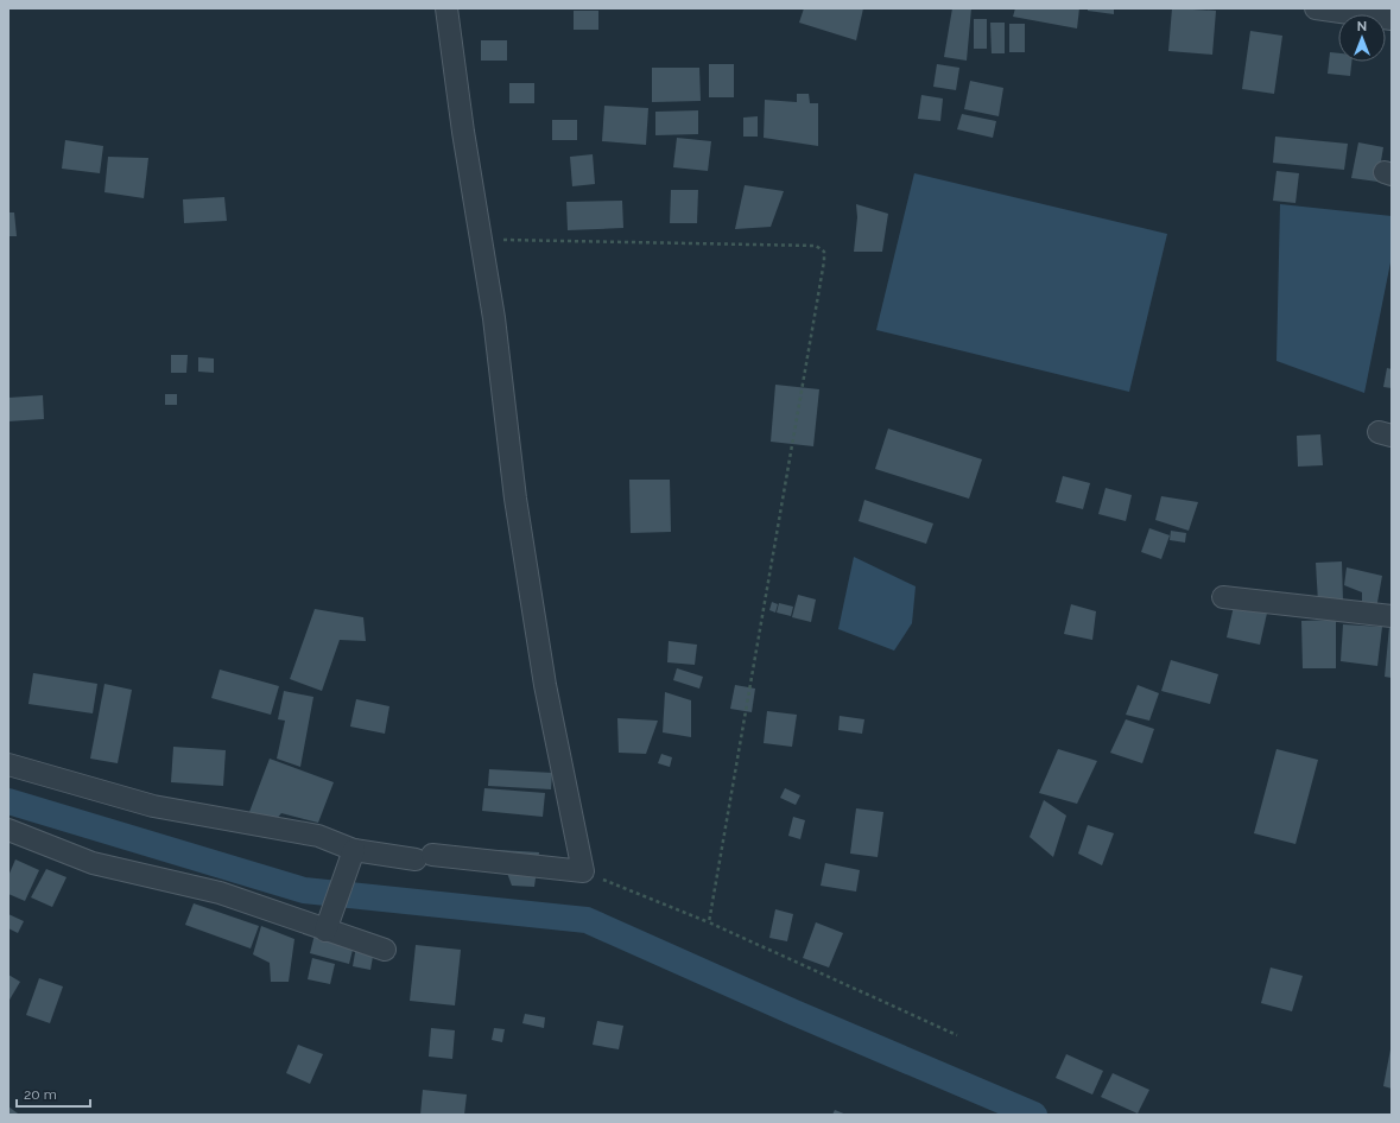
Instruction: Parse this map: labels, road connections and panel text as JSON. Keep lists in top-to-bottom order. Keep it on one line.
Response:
{"scale_bar":"20 m","north":"top"}
